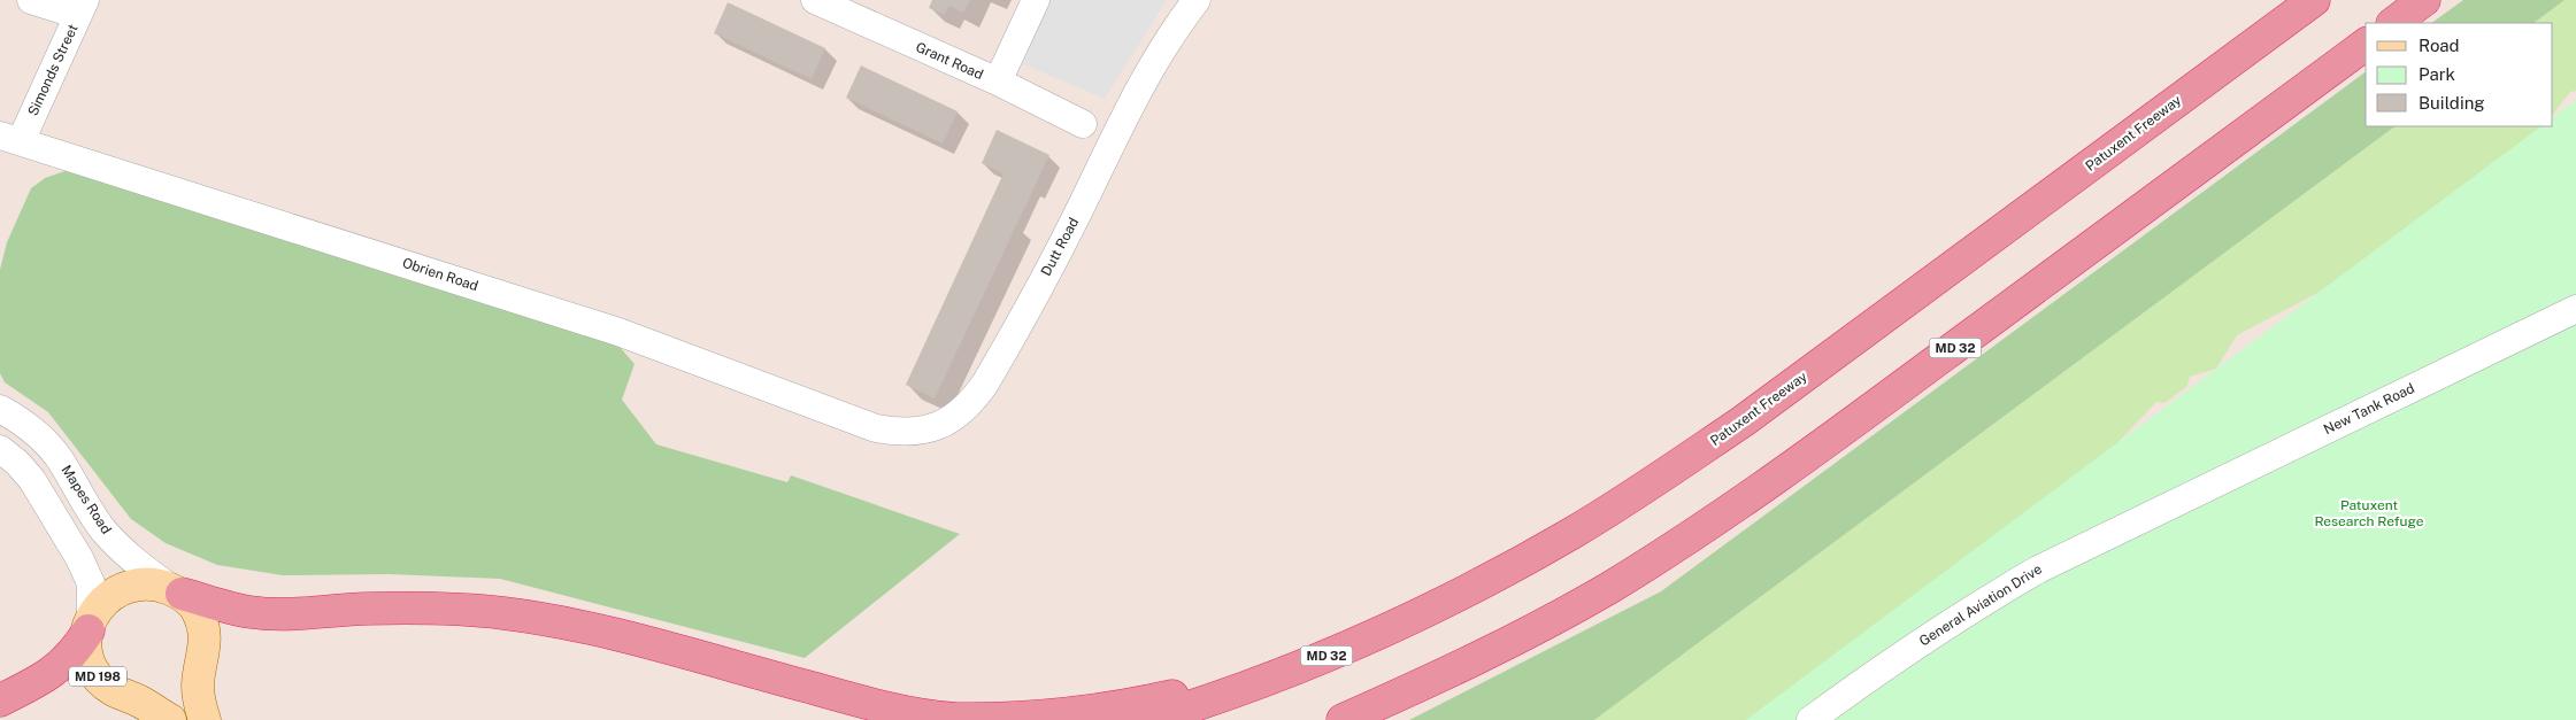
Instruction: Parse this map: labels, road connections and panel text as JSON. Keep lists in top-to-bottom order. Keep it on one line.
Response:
{"streets":{"highway":["Patuxent Freeway","MD 32"],"main road":["MD 198"],"street":["Grant Road","Simonds Street","Dutt Road","Obrien Road","New Tank Road","Mapes Road","General Aviation Drive"]},"crossings":[["Simonds Street","Obrien Road"],["Dutt Road","Obrien Road"],["New Tank Road","General Aviation Drive"],["Mapes Road","MD 198"]],"parks":["Patuxent Research Refuge"],"legend":["Road","Park","Building"]}
